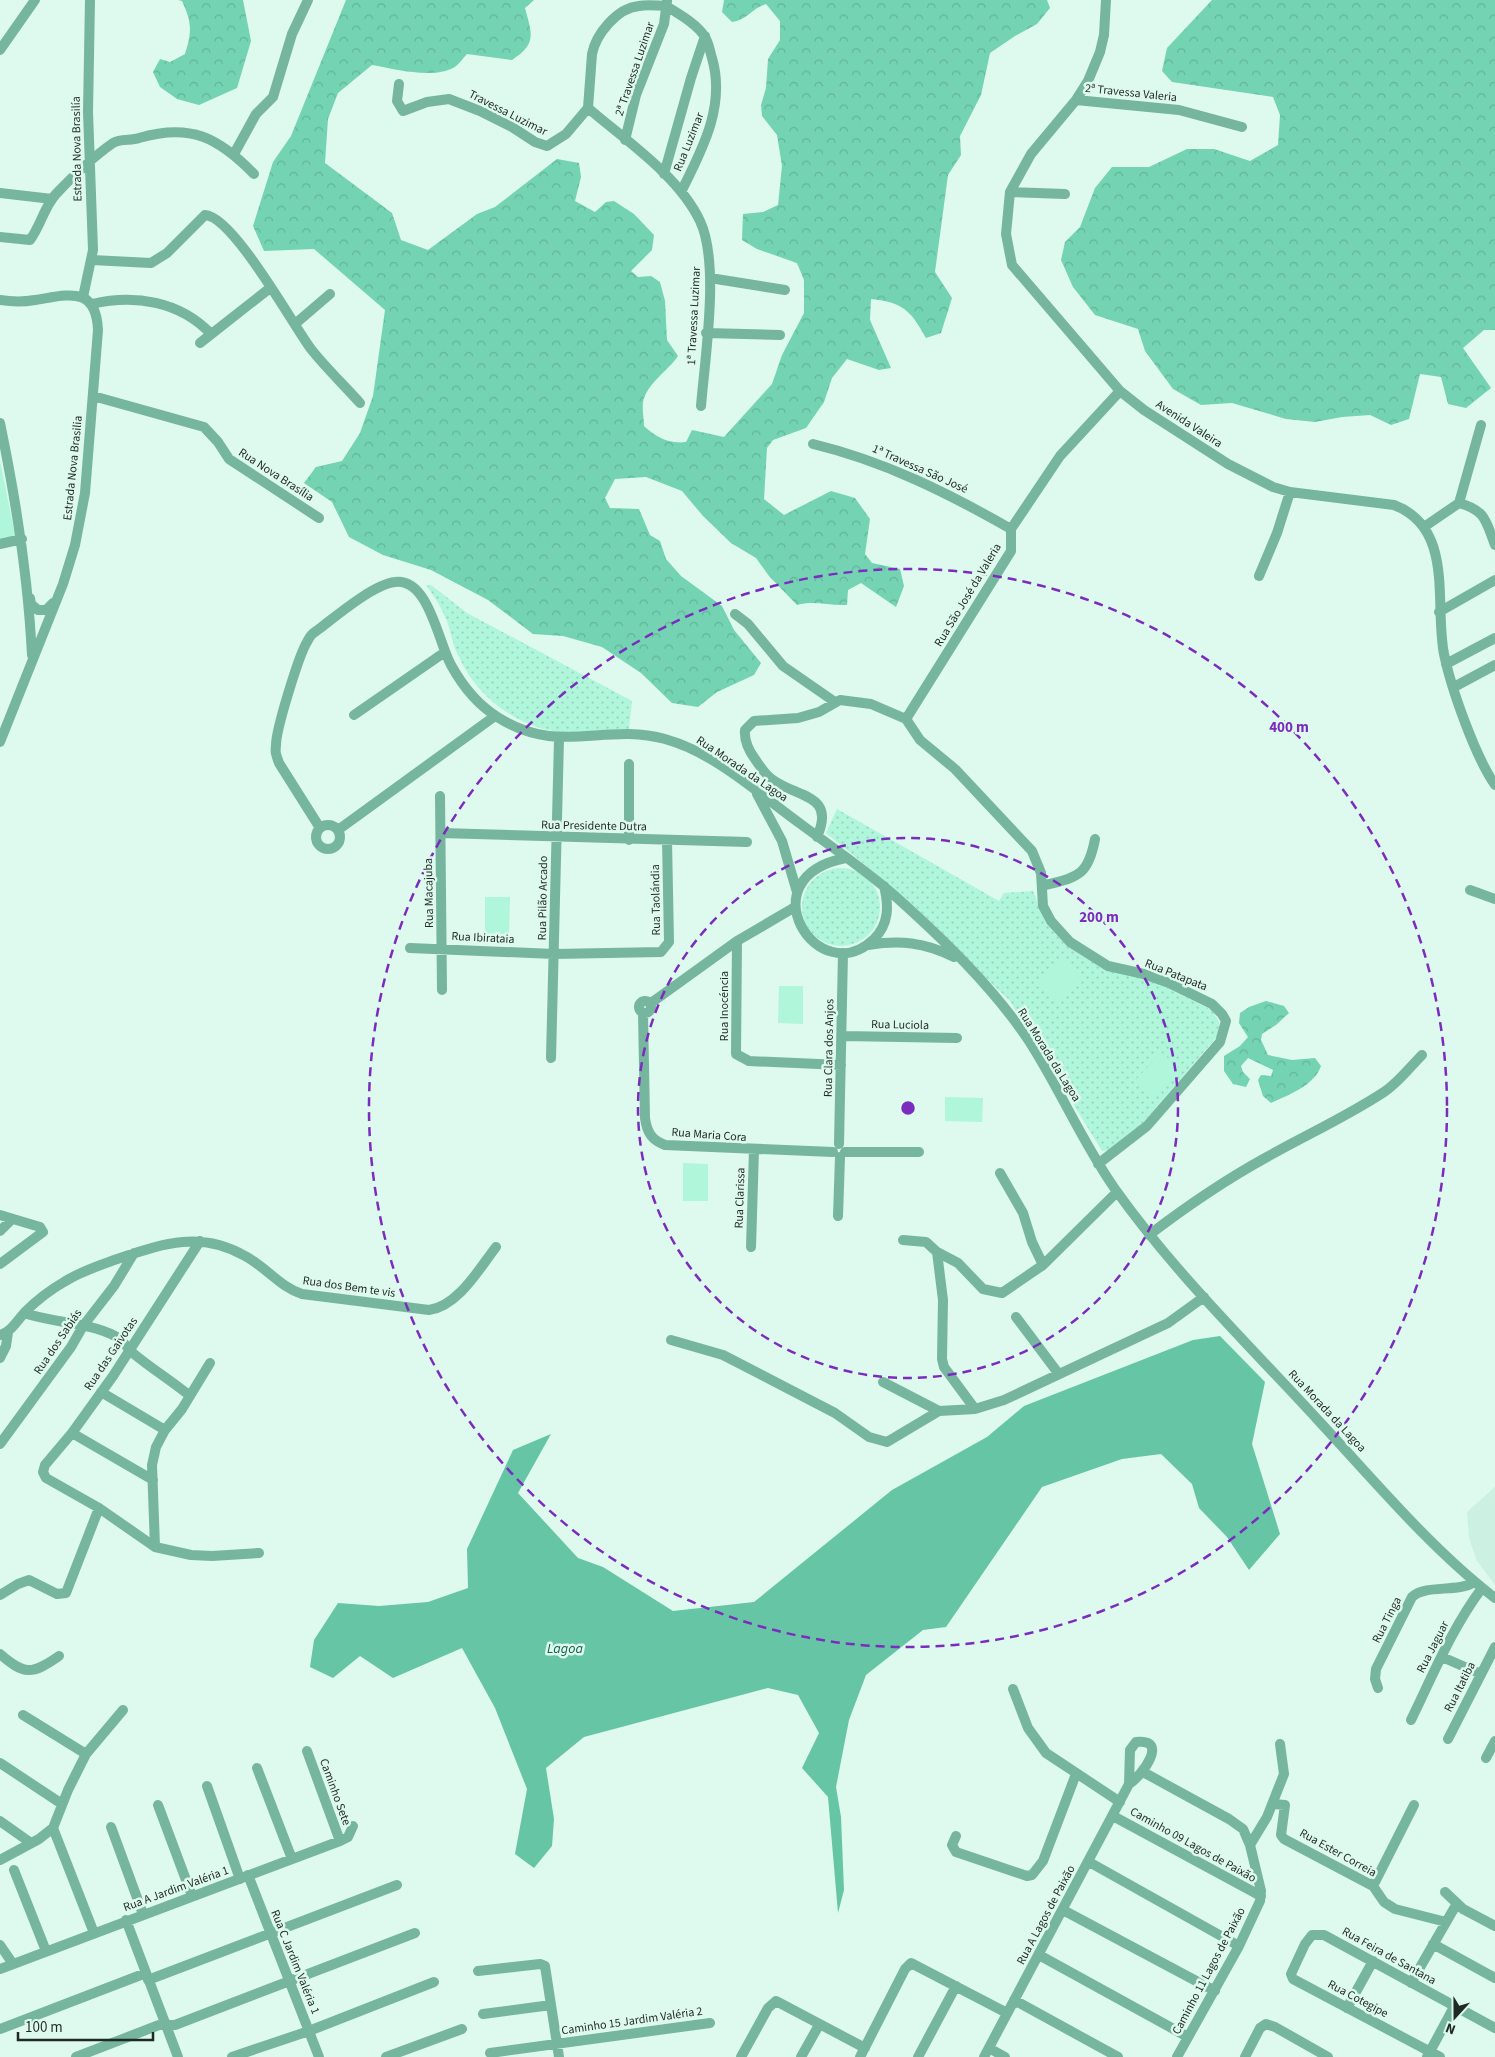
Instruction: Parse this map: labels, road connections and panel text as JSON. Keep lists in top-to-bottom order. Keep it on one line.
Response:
{"streets":{"street":["2ª Travessa Luzimar","2ª Travessa Valeria","Travessa Luzimar","Rua Luzimar","Estrada Nova Brasilía","1ª Travessa Luzimar","Avenida Valeira","Estrada Nova Brasilia","1ª Travessa São José","Rua Nova Brasília","Rua São José da Valeria","Rua Morada da Lagoa","Rua Presidente Dutra","Rua Macajuba","Rua Pilão Arcado","Rua Taolándia","Rua Ibirataia","Rua Patapata","Rua Inocéncia","Rua Luciola","Rua Clara dos Anjos","Rua Maria Cora","Rua Clarissa","Rua dos Bem te vis","Rua dos Sabiás","Rua das Gaivotas","Rua Tinga","Rua Jaguar","Rua Itatiba","Caminho Sete","Caminho 09 Lagos de Paixão","Rua Ester Correia","Rua A Jardim Valéria 1","Rua A Lagos de Paixão","Rua Feira de Santana","Rua C Jardim Valéria 1","Caminho 11 Lagos de Paixão","Rua Cotegipe","Caminho 15 Jardim Valéria 2"]},"crossings":[["2ª Travessa Luzimar","1ª Travessa Luzimar"],["2ª Travessa Valeria","Avenida Valeira"],["Travessa Luzimar","1ª Travessa Luzimar"],["Rua Luzimar","1ª Travessa Luzimar"],["Avenida Valeira","Rua São José da Valeria"],["Estrada Nova Brasilia","Rua Nova Brasília"],["1ª Travessa São José","Rua São José da Valeria"],["Rua São José da Valeria","Rua Patapata"],["Rua Morada da Lagoa","Rua Pilão Arcado"],["Rua Morada da Lagoa","Rua Patapata"],["Rua Morada da Lagoa","Rua Clara dos Anjos"],["Rua Morada da Lagoa","Rua Tinga"],["Rua Morada da Lagoa","Rua Jaguar"],["Rua Presidente Dutra","Rua Macajuba"],["Rua Presidente Dutra","Rua Pilão Arcado"],["Rua Presidente Dutra","Rua Taolándia"],["Rua Macajuba","Rua Ibirataia"],["Rua Pilão Arcado","Rua Ibirataia"],["Rua Taolándia","Rua Ibirataia"],["Rua Inocéncia","Rua Clara dos Anjos"],["Rua Inocéncia","Rua Maria Cora"],["Rua Luciola","Rua Clara dos Anjos"],["Rua Clara dos Anjos","Rua Maria Cora"],["Rua Maria Cora","Rua Clarissa"],["Rua dos Bem te vis","Rua dos Sabiás"],["Rua dos Bem te vis","Rua das Gaivotas"],["Rua Tinga","Rua Jaguar"],["Caminho Sete","Rua A Jardim Valéria 1"],["Caminho 09 Lagos de Paixão","Rua A Lagos de Paixão"],["Caminho 09 Lagos de Paixão","Caminho 11 Lagos de Paixão"],["Rua A Jardim Valéria 1","Rua C Jardim Valéria 1"],["Rua Feira de Santana","Rua Cotegipe"]],"water":["Lagoa"],"scale_bar":"100 m","north":"bottom","rings":["400 m","200 m"]}
